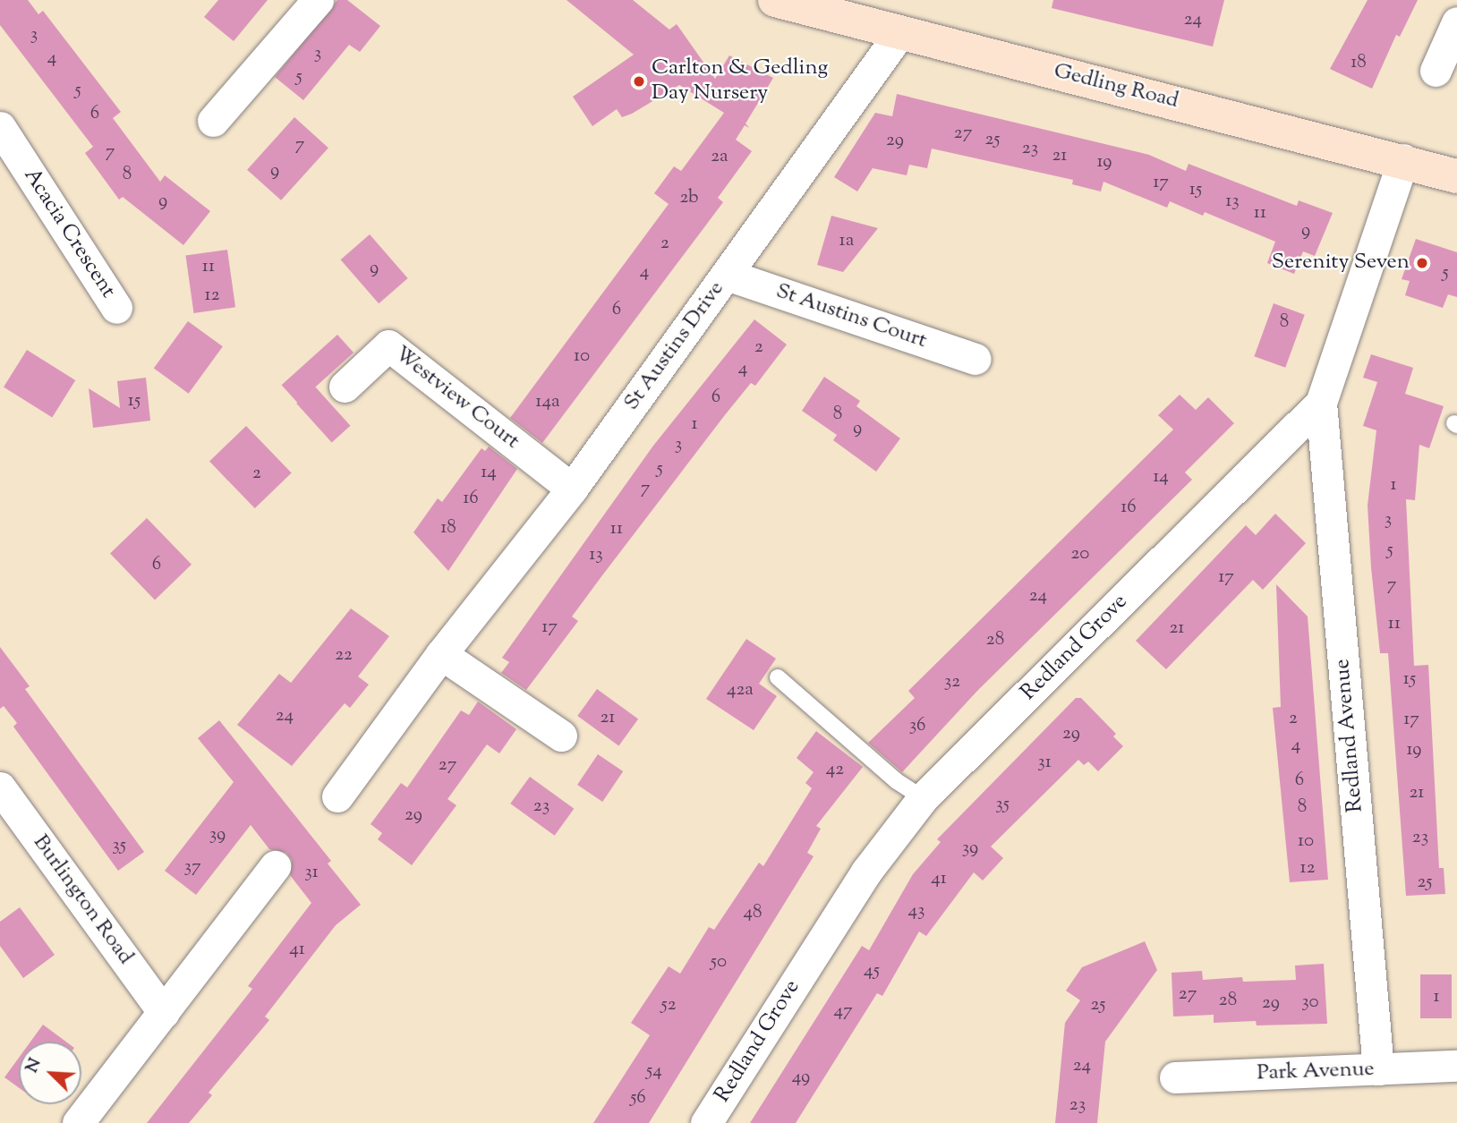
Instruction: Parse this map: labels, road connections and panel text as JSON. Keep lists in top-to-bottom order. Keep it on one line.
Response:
{"streets":{"street":["Gedling Road","Acacia Crescent","St Austins Court","St Austins Drive","Westview Court","Redland Grove","Redland Avenue","Burlington Road","Park Avenue"]},"crossings":[["Gedling Road","St Austins Drive"],["Gedling Road","Redland Grove"],["St Austins Court","St Austins Drive"],["St Austins Drive","Westview Court"],["Redland Grove","Redland Avenue"],["Redland Avenue","Park Avenue"]],"places":["Carlton & Gedling Day Nursery","Serenity Seven"],"house_numbers":["24","3","3","4","18","5","5","6","27","25","29","7","23","7","21","2a","19","9","8","17","15","2b","9","13","11","9","1a","2","11","9","4","5","12","6","8","2","10","4","6","15","14a","8","1","9","3","5","14","2","14","1","7","16","16","3","18","11","5","20","13","6","17","7","24","11","17","21","28","22","15","32","42a","24","21","2","17","36","29","4","19","31","27","42","6","21","35","23","8","29","39","23","10","35","39","37","12","31","41","25","43","48","41","50","45","27","1","28","30","29","52","25","47","24","54","49","56","23"],"north":"top left"}
